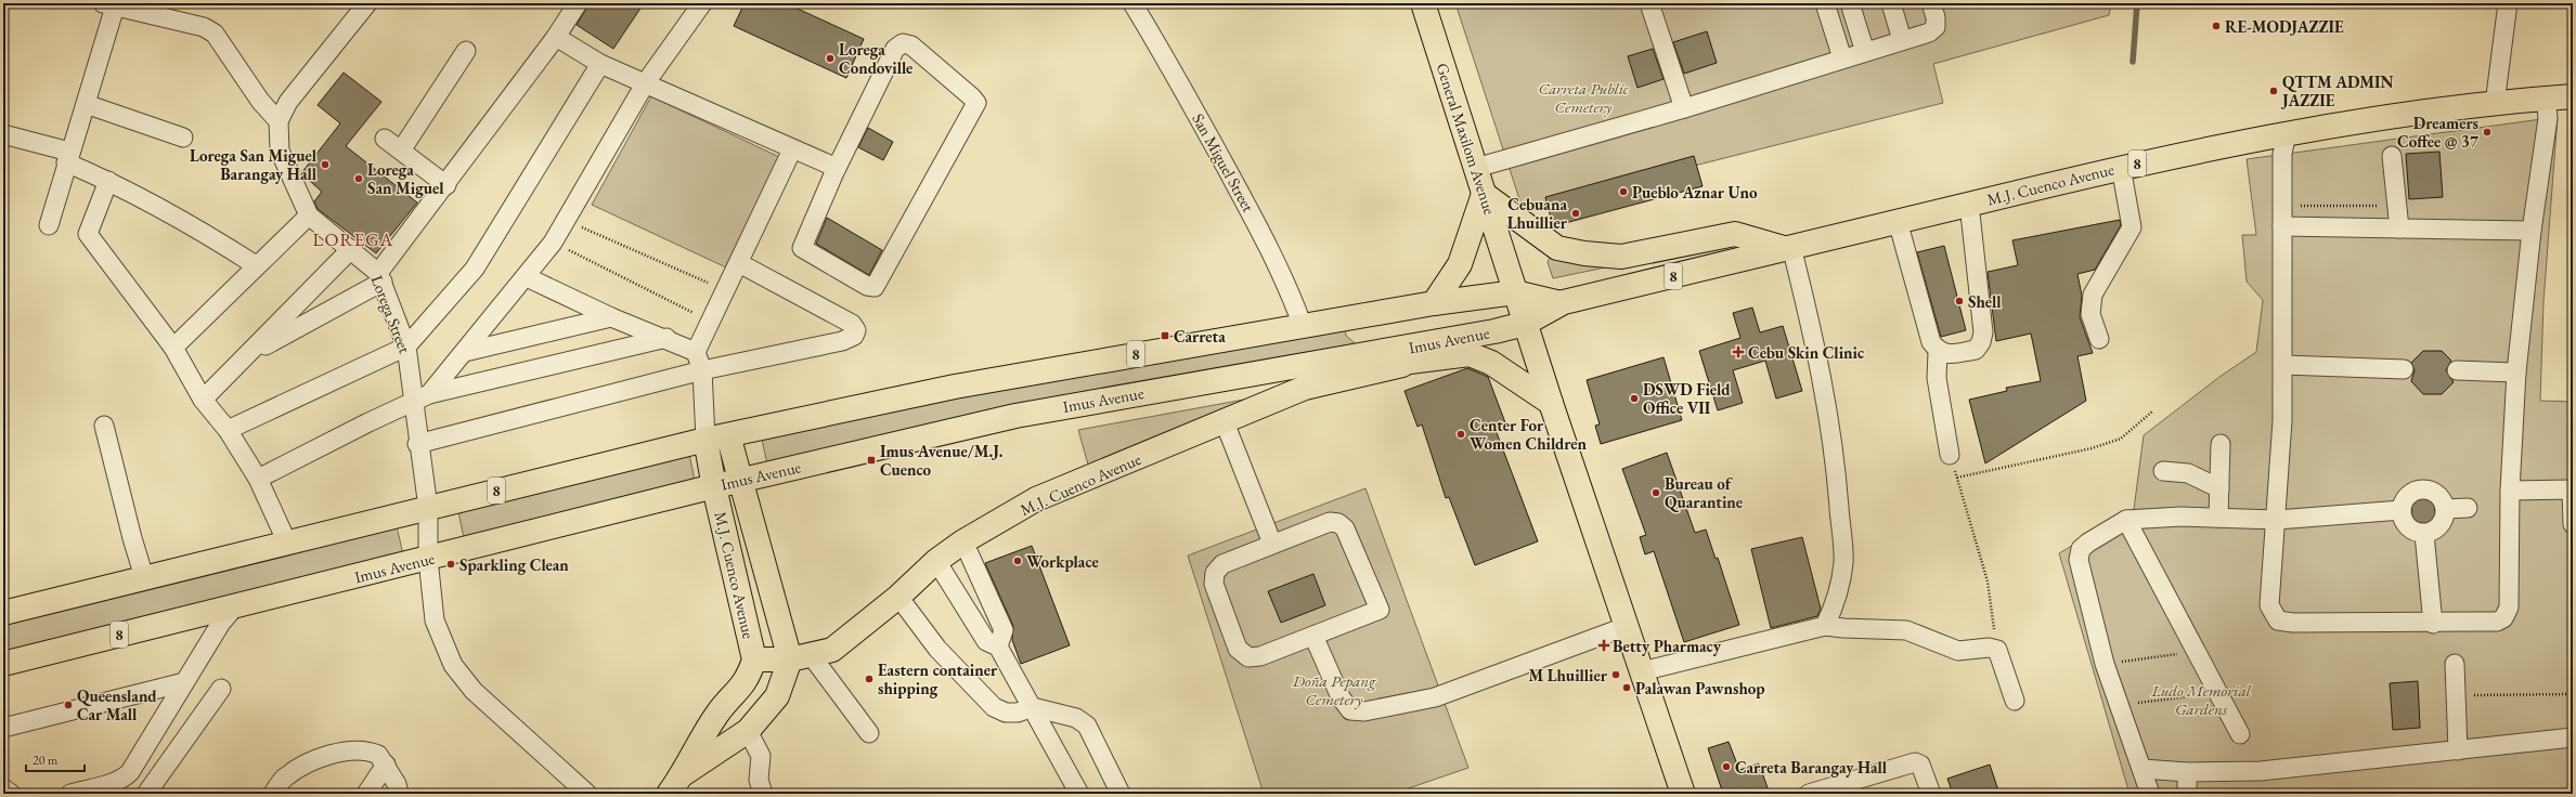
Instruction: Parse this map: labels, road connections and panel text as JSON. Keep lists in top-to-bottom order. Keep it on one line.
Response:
{"streets":{"main road":["General Maxilom Avenue","8","M.J. Cuenco Avenue","Imus Avenue"],"street":["San Miguel Street","Lorega Street"]},"crossings":[["General Maxilom Avenue","8"],["General Maxilom Avenue","M.J. Cuenco Avenue"],["General Maxilom Avenue","Imus Avenue"],["San Miguel Street","8"],["8","M.J. Cuenco Avenue"],["8","Lorega Street"],["M.J. Cuenco Avenue","Imus Avenue"],["Lorega Street","Imus Avenue"]],"districts":["LOREGA"],"parks":["Carreta Public Cemetery","Doña Pepang Cemetery","Ludo Memorial Gardens"],"places":{"other":["RE-MODJAZZIE","Lorega Condoville","QTTM ADMIN JAZZIE","Dreamers Coffee @ 37","Lorega San Miguel Barangay Hall","Lorega San Miguel","Pueblo Aznar Uno","Cebuana Lhuillier","Shell","DSWD Field Office VII","Center For Women Children","Bureau of Quarantine","Workplace","Sparkling Clean","M Lhuillier","Eastern container shipping","Palawan Pawnshop","Queensland Car Mall","Carreta Barangay Hall"],"transit":["Carreta","Imus Avenue/M.J. Cuenco"],"health":["Cebu Skin Clinic","Betty Pharmacy"]},"scale_bar":"20 m"}
